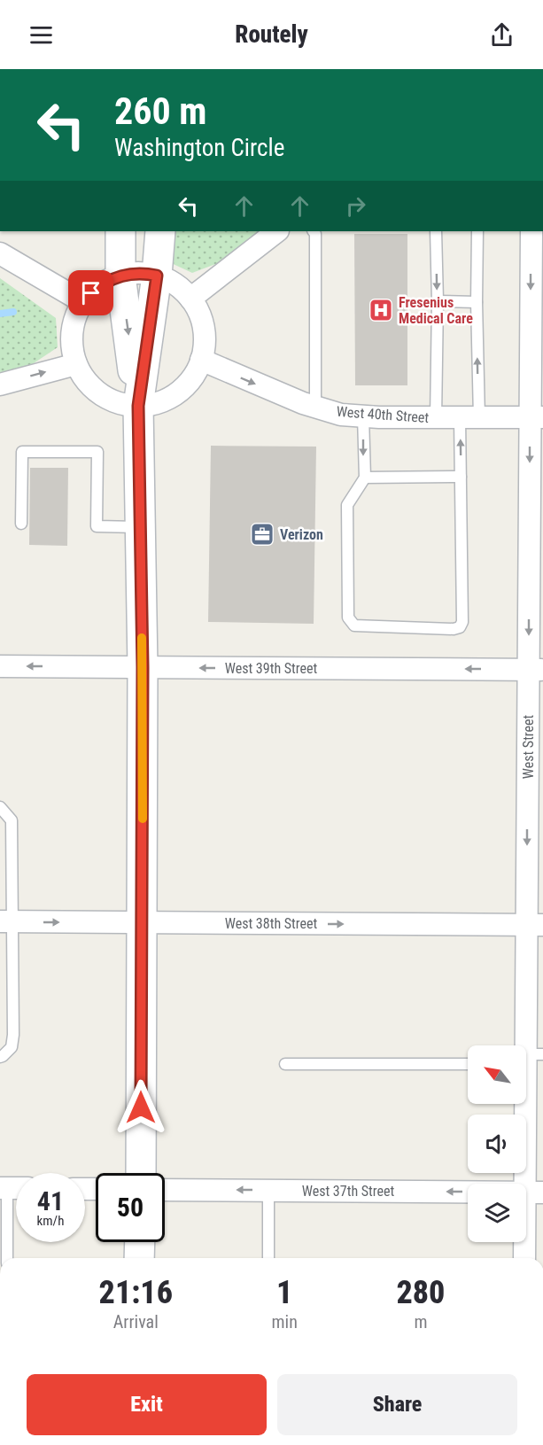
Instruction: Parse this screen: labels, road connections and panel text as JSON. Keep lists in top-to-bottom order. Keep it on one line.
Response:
{"streets":{"street":["West 40th Street","West 39th Street","West Street","West 38th Street","West 37th Street"]},"crossings":[["West 40th Street","West Street"],["West 39th Street","West Street"],["West Street","West 38th Street"],["West Street","West 37th Street"]],"one_way":["West 40th Street","West 39th Street","West Street","West 38th Street","West 37th Street"],"places":{"hospital":["Fresenius Medical Care"],"office":["Verizon"]},"north":"top left","page":{"header":"Routely","turn":["260 m","Washington Circle"],"speed":"41 km/h","limit":"50","eta":["21:16","Arrival","1","min","280","m"],"buttons":["Exit","Share"]}}
